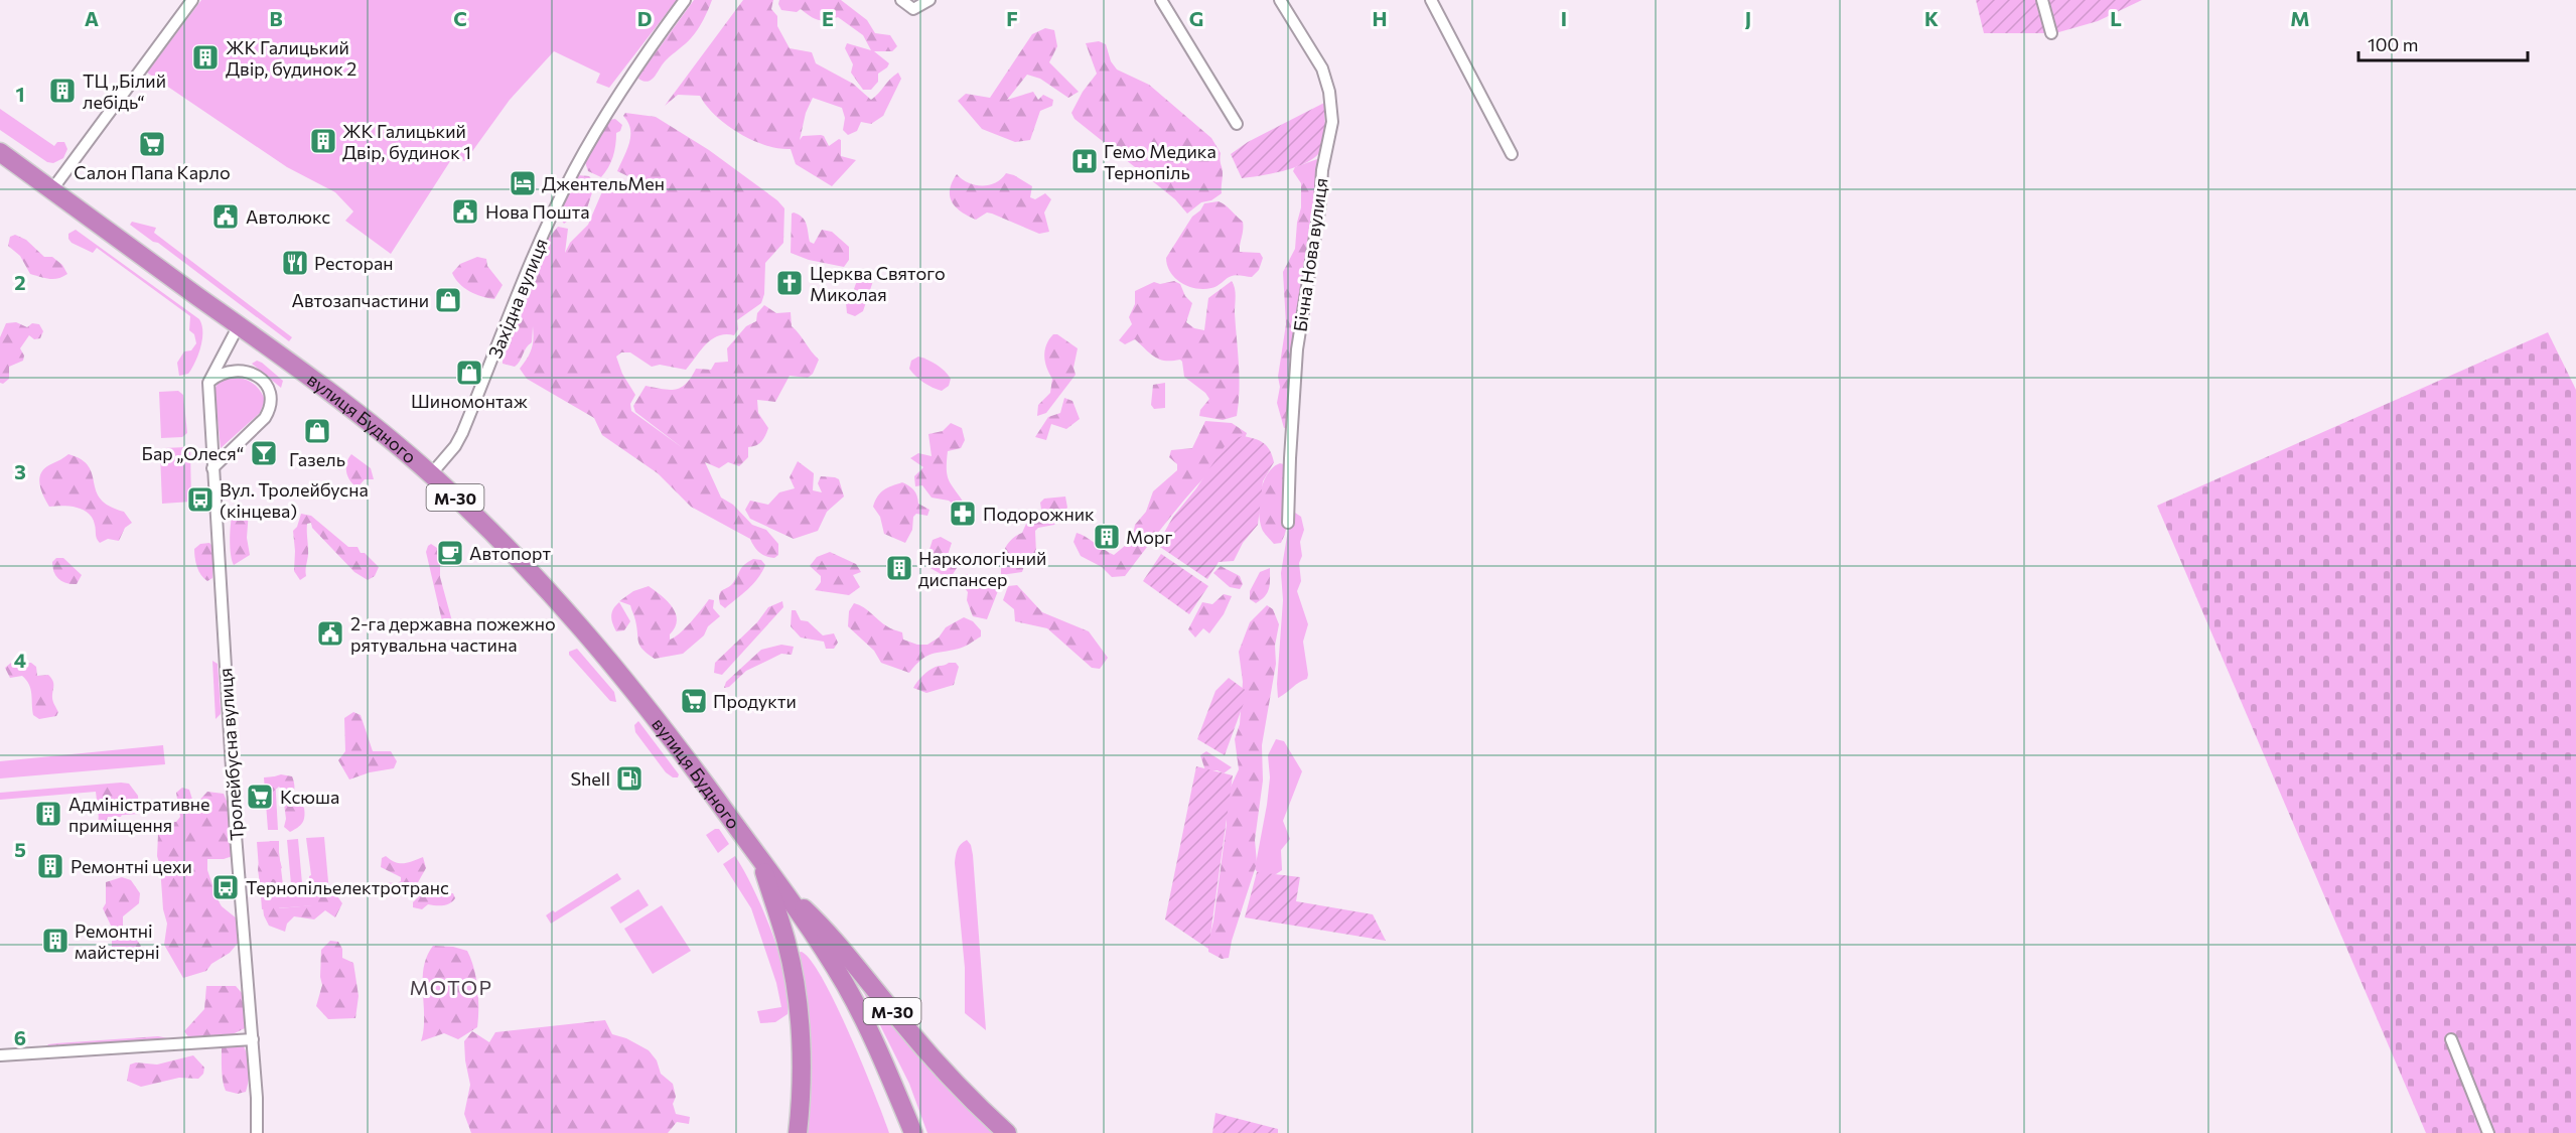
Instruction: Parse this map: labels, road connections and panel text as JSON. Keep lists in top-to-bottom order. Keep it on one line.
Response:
{"streets":{"highway":["вулиця Будного","М-30"],"street":["Бічна Нова вулиця","Західна вулиця","Тролейбусна вулиця"]},"crossings":[["Західна вулиця","вулиця Будного"],["вулиця Будного","М-30"]],"districts":["МОТОР"],"places":{"building":["ЖК Галицький Двір, будинок 2","ТЦ „Білий лебідь“","ЖК Галицький Двір, будинок 1","Морг","Наркологічний диспансер","Адміністративне приміщення","Ремонтні цехи","Ремонтні майстерні"],"supermarket":["Салон Папа Карло","Продукти","Ксюша"],"hospital":["Гемо Медика Тернопіль"],"hotel":["ДжентельМен"],"public building":["Нова Пошта","Автолюкс","2-га державна пожежно рятувальна частина"],"restaurant":["Ресторан"],"church":["Церква Святого Миколая"],"shop":["Автозапчастини","Шиномонтаж","Газель"],"bar":["Бар „Олеся“"],"bus stop":["Вул. Тролейбусна (кінцева)","Тернопільелектротранс"],"pharmacy":["Подорожник"],"cafe":["Автопорт"],"fuel station":["Shell"]},"scale_bar":"100 m","grid":{"columns":["A","B","C","D","E","F","G","H","I","J","K","L","M"],"rows":["1","2","3","4","5","6"]}}
